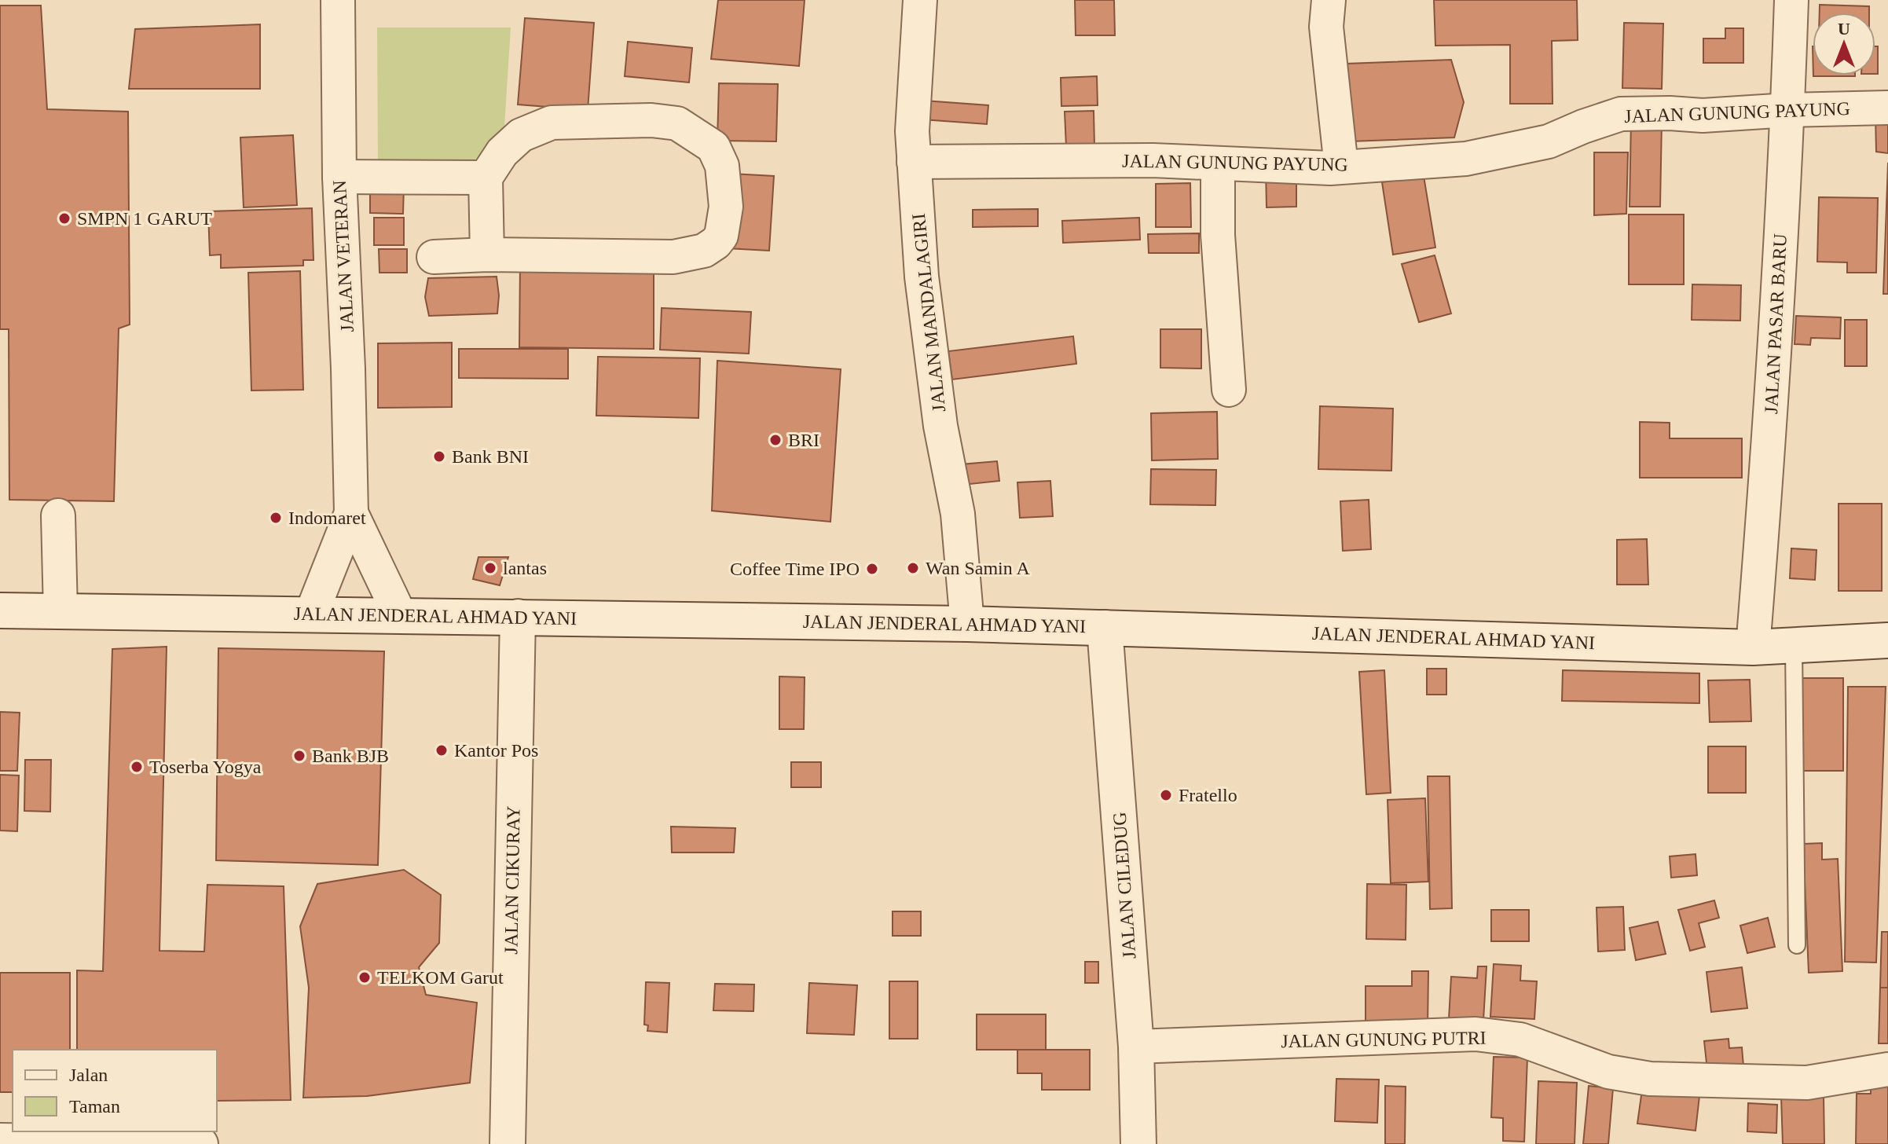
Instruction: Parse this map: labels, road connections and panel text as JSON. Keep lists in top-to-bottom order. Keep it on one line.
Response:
{"streets":{"main road":["JALAN JENDERAL AHMAD YANI","JALAN CIKURAY","JALAN CILEDUG"],"street":["JALAN GUNUNG PAYUNG","JALAN VETERAN","JALAN MANDALAGIRI","JALAN PASAR BARU","JALAN GUNUNG PUTRI"]},"crossings":[["JALAN GUNUNG PAYUNG","JALAN MANDALAGIRI"],["JALAN GUNUNG PAYUNG","JALAN PASAR BARU"],["JALAN VETERAN","JALAN JENDERAL AHMAD YANI"],["JALAN MANDALAGIRI","JALAN JENDERAL AHMAD YANI"],["JALAN PASAR BARU","JALAN JENDERAL AHMAD YANI"],["JALAN JENDERAL AHMAD YANI","JALAN CIKURAY"],["JALAN JENDERAL AHMAD YANI","JALAN CILEDUG"],["JALAN CILEDUG","JALAN GUNUNG PUTRI"]],"places":["SMPN 1 GARUT","BRI","Bank BNI","Indomaret","lantas","Wan Samin A","Coffee Time IPO","Kantor Pos","Bank BJB","Toserba Yogya","Fratello","TELKOM Garut"],"legend":["Jalan","Taman"],"north":"top"}
